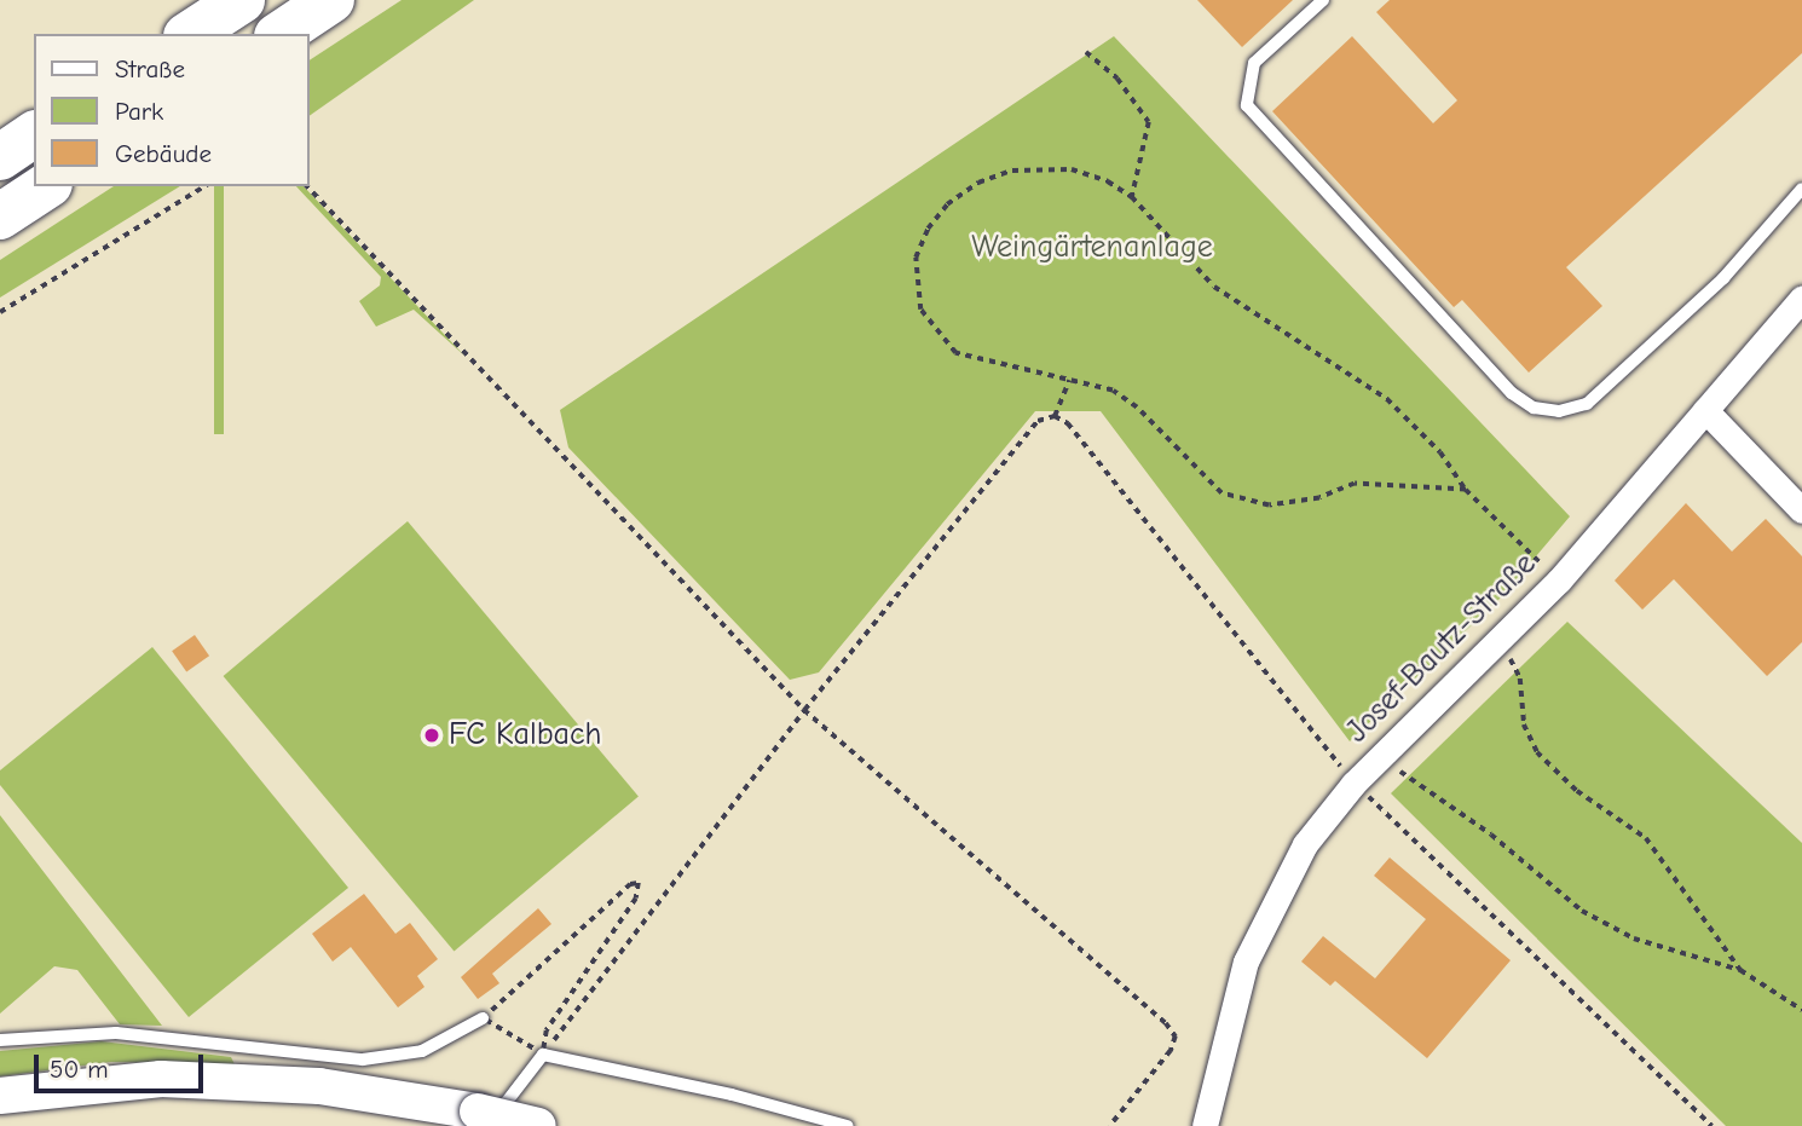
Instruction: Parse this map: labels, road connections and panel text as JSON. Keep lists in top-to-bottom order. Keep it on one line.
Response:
{"streets":{"street":["Josef-Bautz-Straße"]},"parks":["Weingärtenanlage"],"places":["FC Kalbach"],"legend":["Straße","Park","Gebäude"],"scale_bar":"50 m"}
